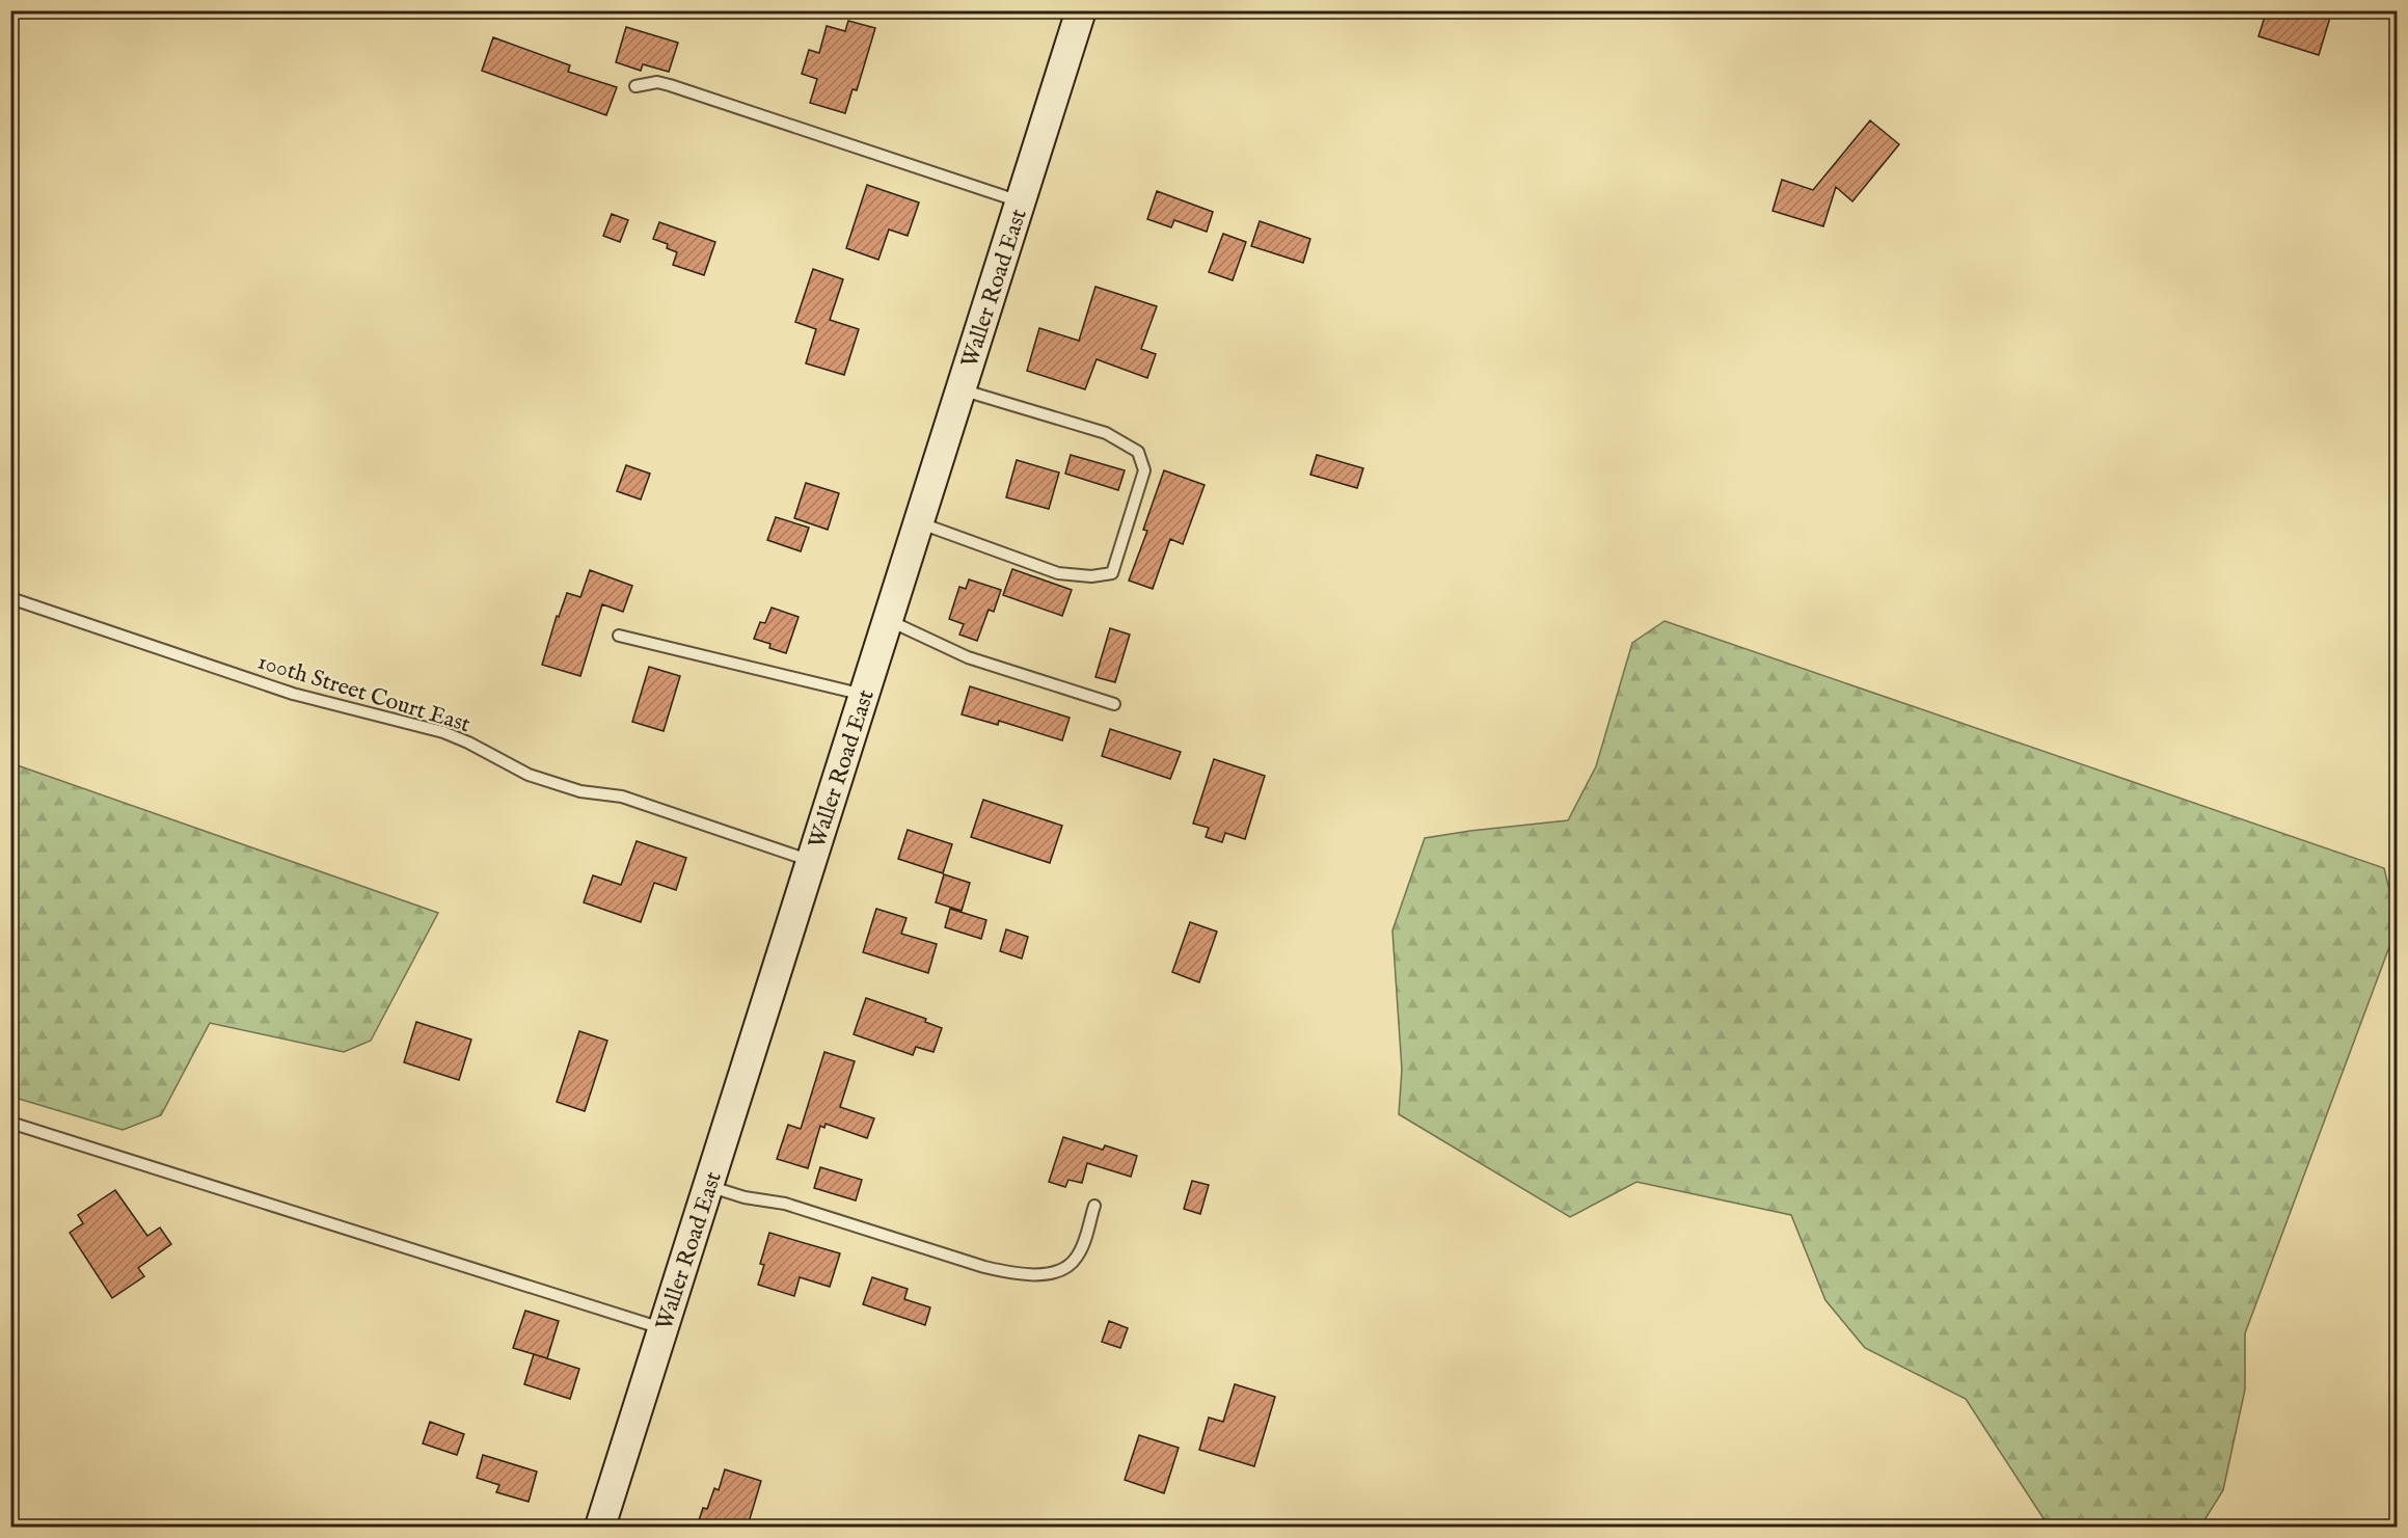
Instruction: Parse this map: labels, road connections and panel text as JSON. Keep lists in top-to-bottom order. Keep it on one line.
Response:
{"streets":{"street":["Waller Road East"],"lane":["100th Street Court East"]},"crossings":[["Waller Road East","100th Street Court East"]]}
